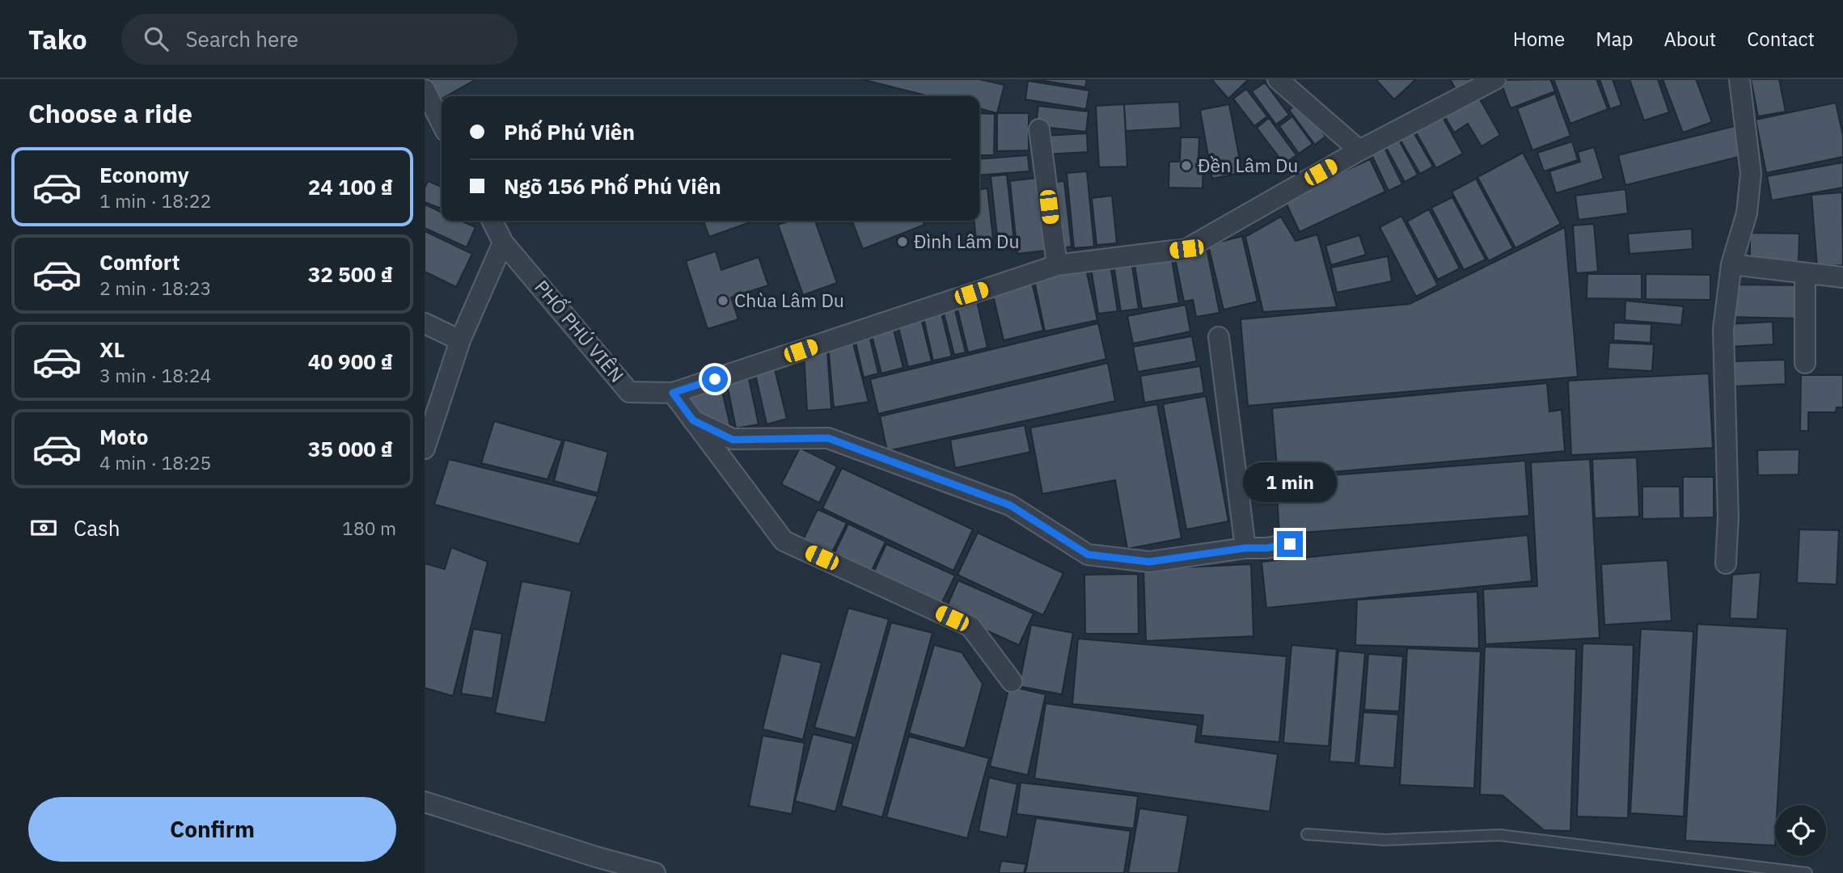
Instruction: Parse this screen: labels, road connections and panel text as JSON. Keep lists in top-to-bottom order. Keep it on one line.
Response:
{"streets":{"street":["PHỐ PHÚ VIÊN"]},"places":["Đền Lâm Du","Đình Lâm Du","Chùa Lâm Du"],"page":{"header":"Tako","search":"Search here","nav":["Home","Map","About","Contact"],"heading":"Choose a ride","banner":["Phố Phú Viên","Ngõ 156 Phố Phú Viên"],"list":[{"name":"Economy","note":"1 min · 18:22","value":"24 100 ₫"},{"name":"Comfort","note":"2 min · 18:23","value":"32 500 ₫"},{"name":"XL","note":"3 min · 18:24","value":"40 900 ₫"},{"name":"Moto","note":"4 min · 18:25","value":"35 000 ₫"}],"bubble":"1 min","pay":["Cash","180 m"],"buttons":"Confirm"}}
